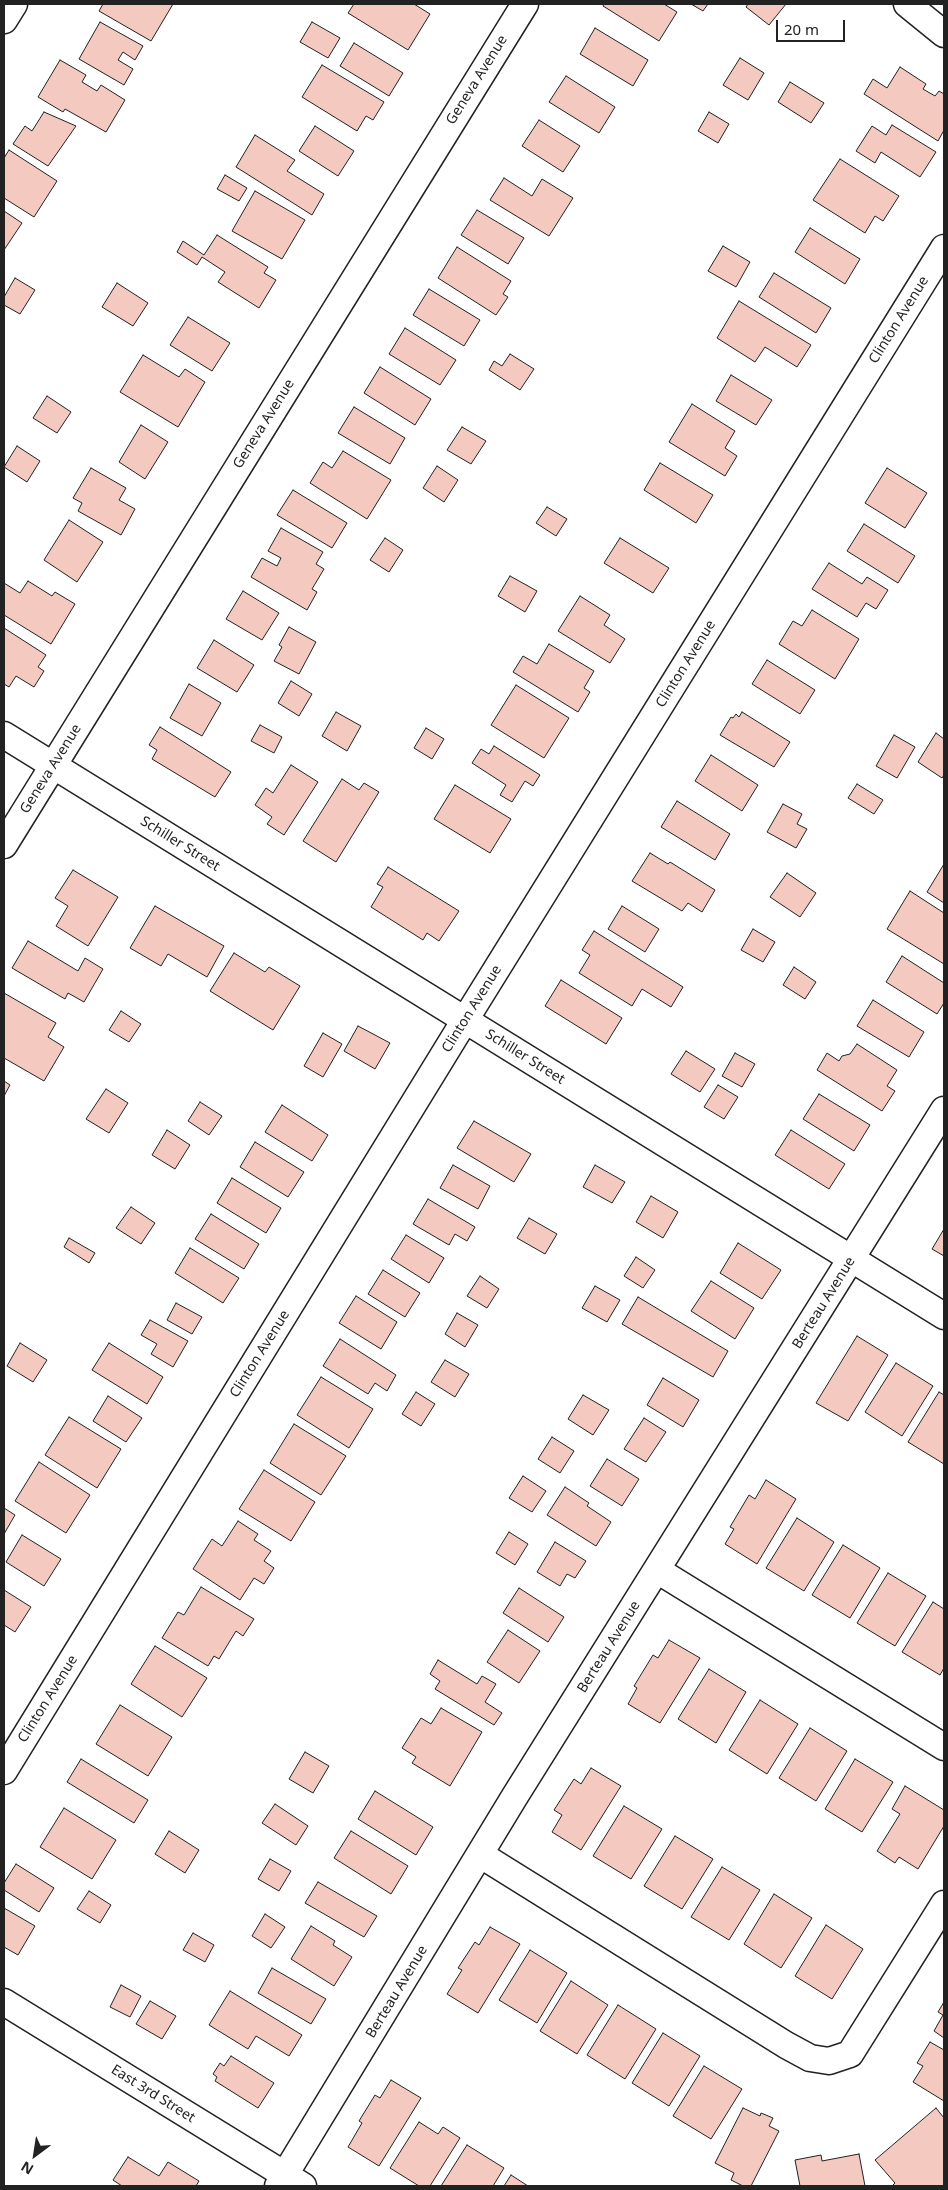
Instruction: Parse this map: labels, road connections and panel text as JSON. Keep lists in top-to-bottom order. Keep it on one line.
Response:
{"streets":{"street":["Geneva Avenue","Clinton Avenue","Schiller Street","Berteau Avenue","East 3rd Street"]},"crossings":[["Geneva Avenue","Schiller Street"],["Clinton Avenue","Schiller Street"],["Schiller Street","Berteau Avenue"],["Berteau Avenue","East 3rd Street"]],"scale_bar":"20 m","north":"bottom left"}
